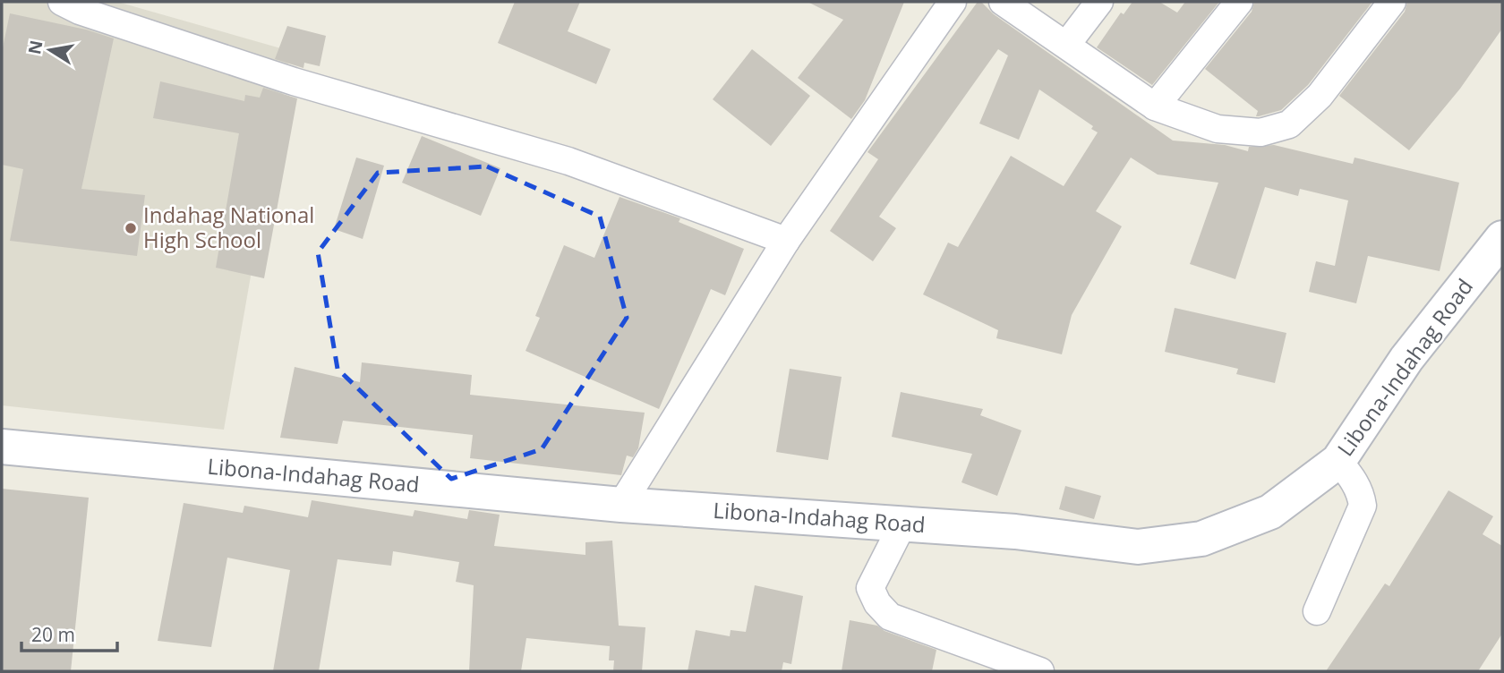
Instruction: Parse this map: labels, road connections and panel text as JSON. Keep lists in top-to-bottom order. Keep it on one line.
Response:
{"streets":{"main road":["Libona-Indahag Road"]},"places":["Indahag National High School"],"scale_bar":"20 m","north":"left"}
